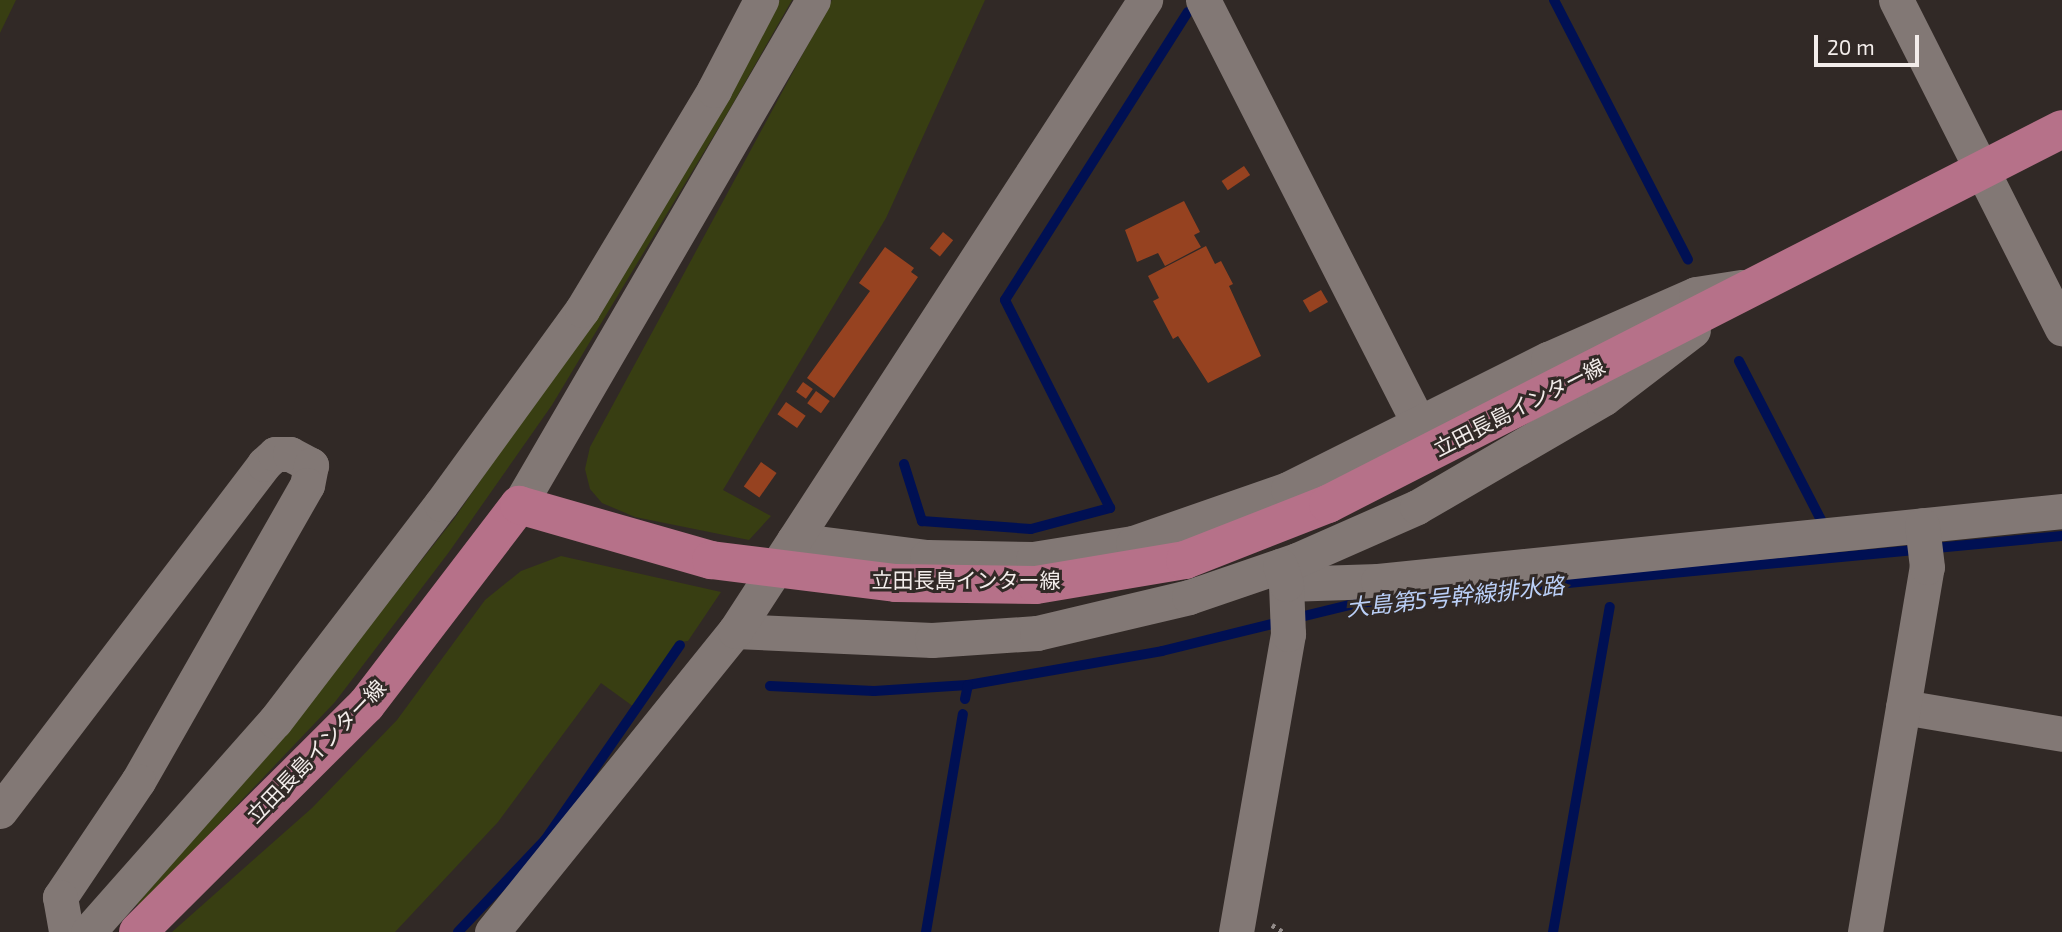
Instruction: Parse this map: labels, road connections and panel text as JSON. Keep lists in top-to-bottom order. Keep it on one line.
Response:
{"streets":{"main road":["立田長島インター線"]},"water":["大島第5号幹線排水路"],"scale_bar":"20 m"}
